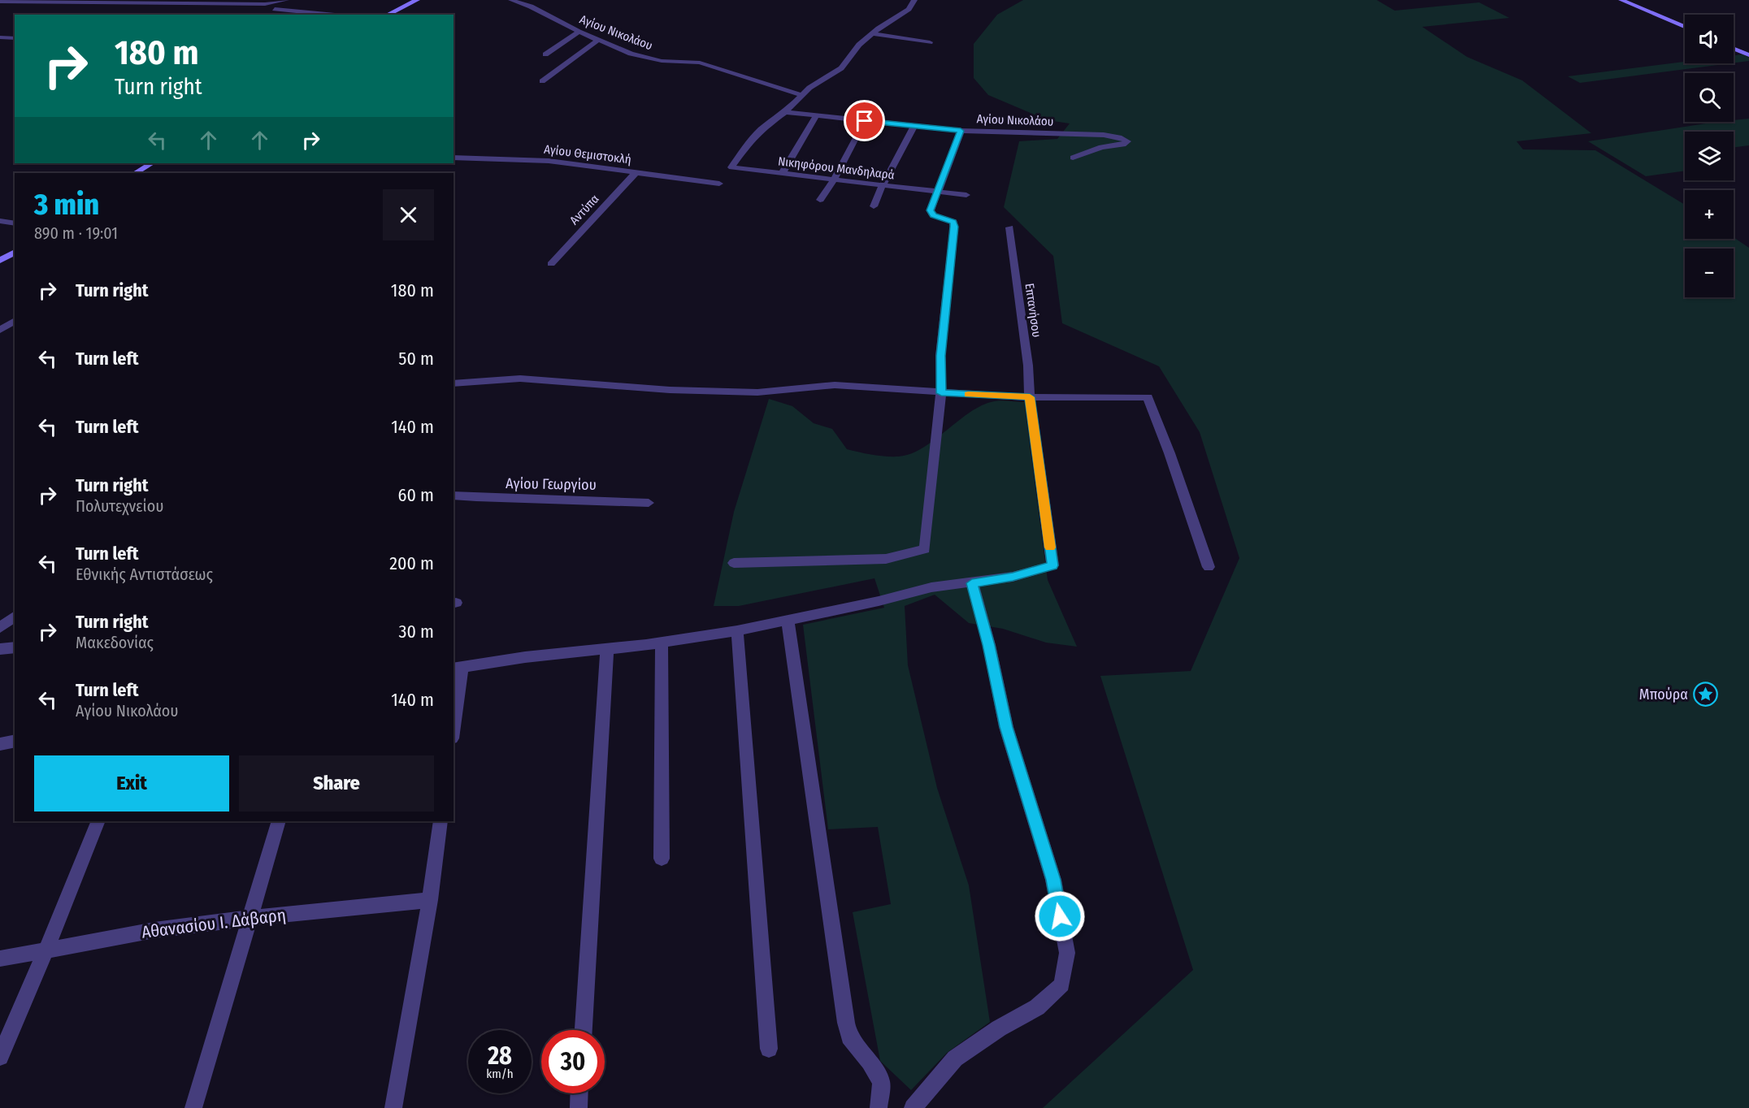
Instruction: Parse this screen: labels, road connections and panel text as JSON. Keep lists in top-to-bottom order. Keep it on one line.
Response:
{"streets":{"street":["Αγίου Νικολάου","Αγίου Θεμιστοκλή","Νικηφόρου Μανδηλαρά","Αντύπα","Επτανήσου","Αγίου Γεωργίου","Αθανασίου Ι. Δάβαρη"]},"crossings":[["Αγίου Νικολάου","Νικηφόρου Μανδηλαρά"],["Αγίου Θεμιστοκλή","Αντύπα"]],"places":{"place":["Μπούρα"]},"page":{"map_buttons":["+","−"],"turn":["180 m","Turn right"],"heading":["3 min","890 m · 19:01"],"list":[{"name":"Turn right","value":"180 m"},{"name":"Turn left","value":"50 m"},{"name":"Turn left","value":"140 m"},{"name":"Turn right","note":"Πολυτεχνείου","value":"60 m"},{"name":"Turn left","note":"Εθνικής Αντιστάσεως","value":"200 m"},{"name":"Turn right","note":"Μακεδονίας","value":"30 m"},{"name":"Turn left","note":"Αγίου Νικολάου","value":"140 m"}],"buttons":["Exit","Share"],"speed":"28 km/h","limit":"30"}}
